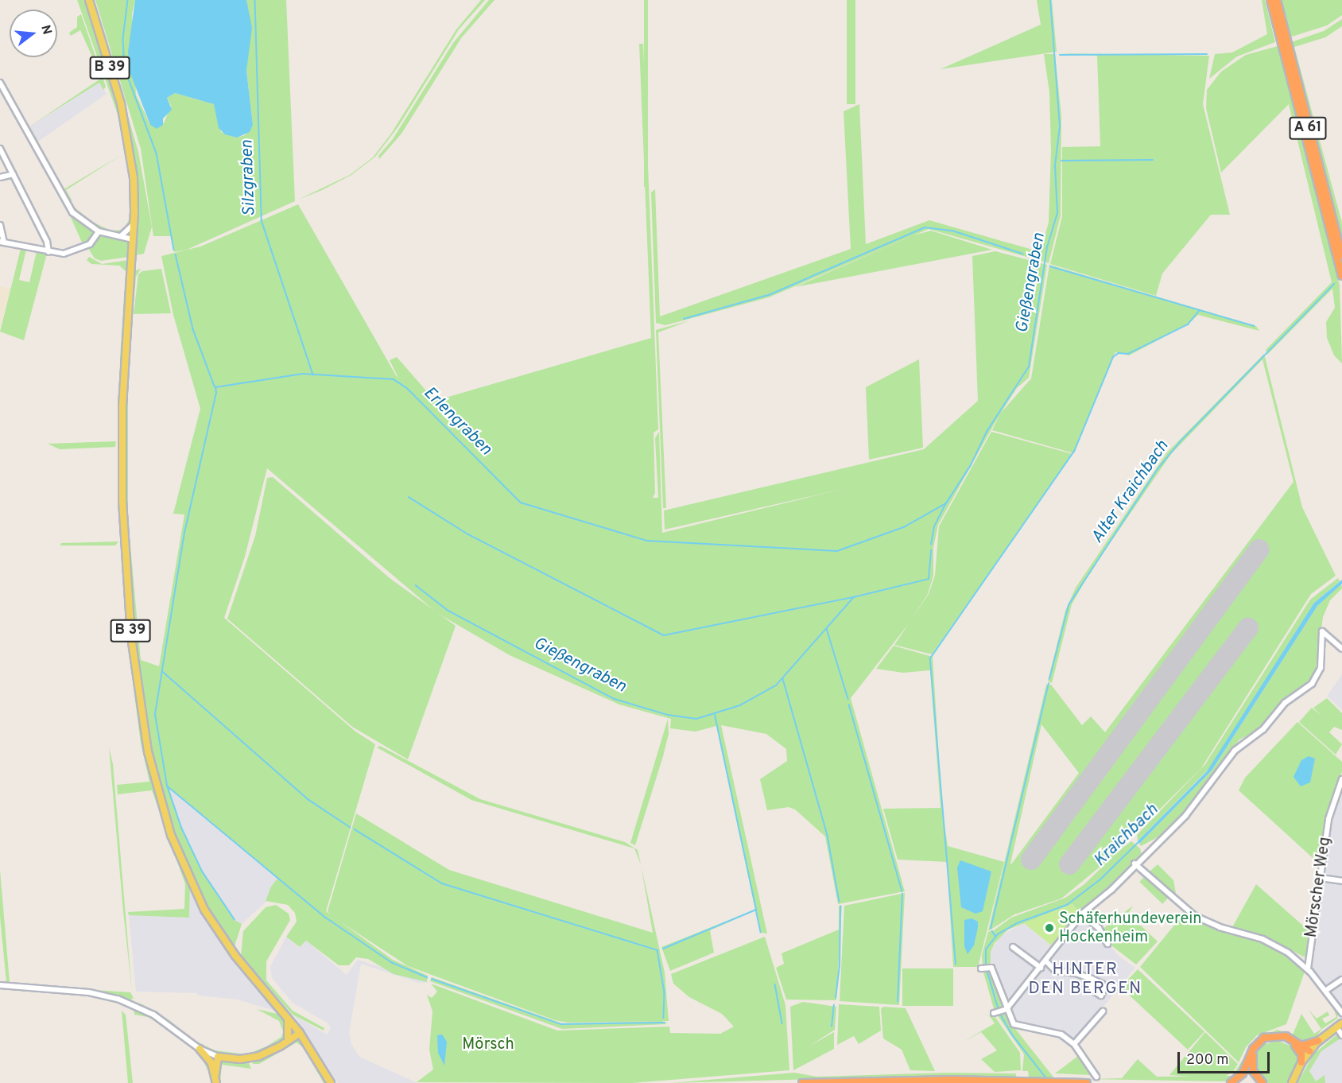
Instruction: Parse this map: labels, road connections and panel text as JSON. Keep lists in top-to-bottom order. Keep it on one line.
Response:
{"streets":{"highway":["A 61"],"main road":["B 39"],"street":["Mörscher Weg"]},"districts":["HINTER DEN BERGEN"],"water":["Silzgraben","Gießengraben","Erlengraben","Alter Kraichbach","Kraichbach"],"parks":["Mörsch"],"places":["Schäferhundeverein Hockenheim"],"scale_bar":"200 m","north":"right"}
